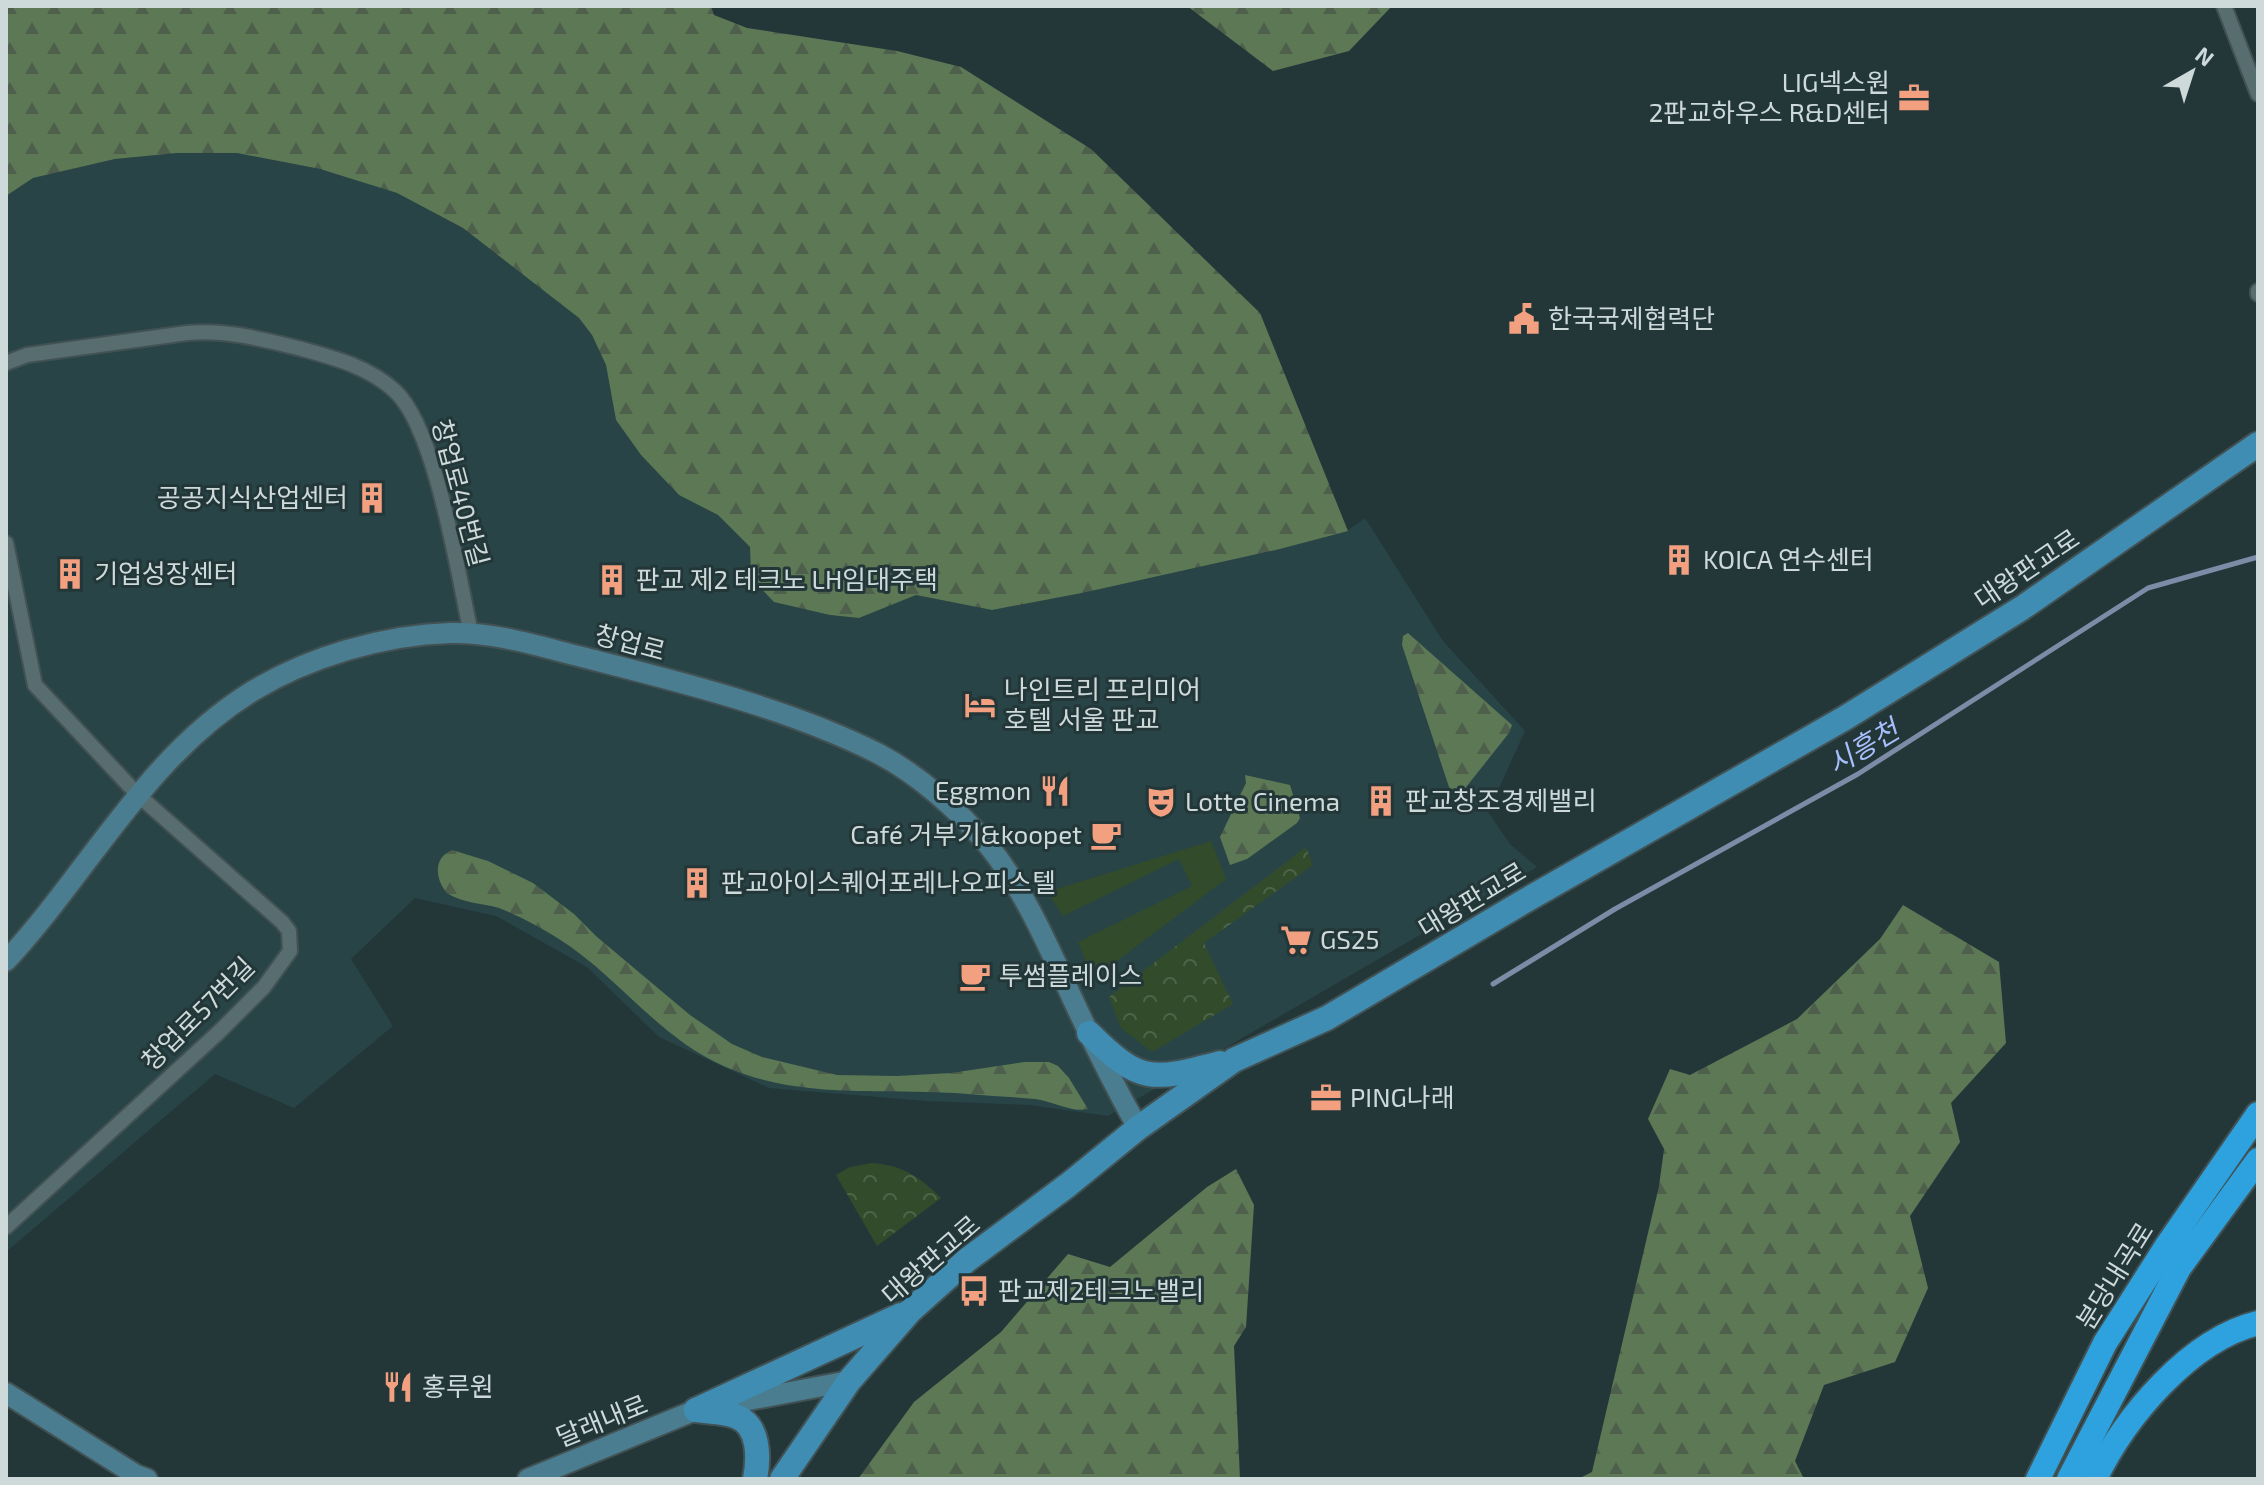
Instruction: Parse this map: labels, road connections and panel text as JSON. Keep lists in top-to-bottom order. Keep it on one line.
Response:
{"streets":{"highway":["분당내곡로"],"main road":["대왕판교로"],"street":["창업로40번길","창업로","창업로57번길","달래내로"]},"crossings":[["창업로40번길","창업로"],["대왕판교로","창업로"],["대왕판교로","달래내로"],["창업로","창업로57번길"]],"water":["시흥천"],"places":{"office":["LIG넥스원 2판교하우스 R&D센터","PING나래"],"public building":["한국국제협력단"],"building":["공공지식산업센터","KOICA 연수센터","기업성장센터","판교 제2 테크노 LH임대주택","판교창조경제밸리","판교아이스퀘어포레나오피스텔"],"hotel":["나인트리 프리미어 호텔 서울 판교"],"restaurant":["Eggmon","홍루원"],"theatre":["Lotte Cinema"],"cafe":["Café 거부기&koopet","투썸플레이스"],"supermarket":["GS25"],"bus stop":["판교제2테크노밸리"]},"north":"top right"}
